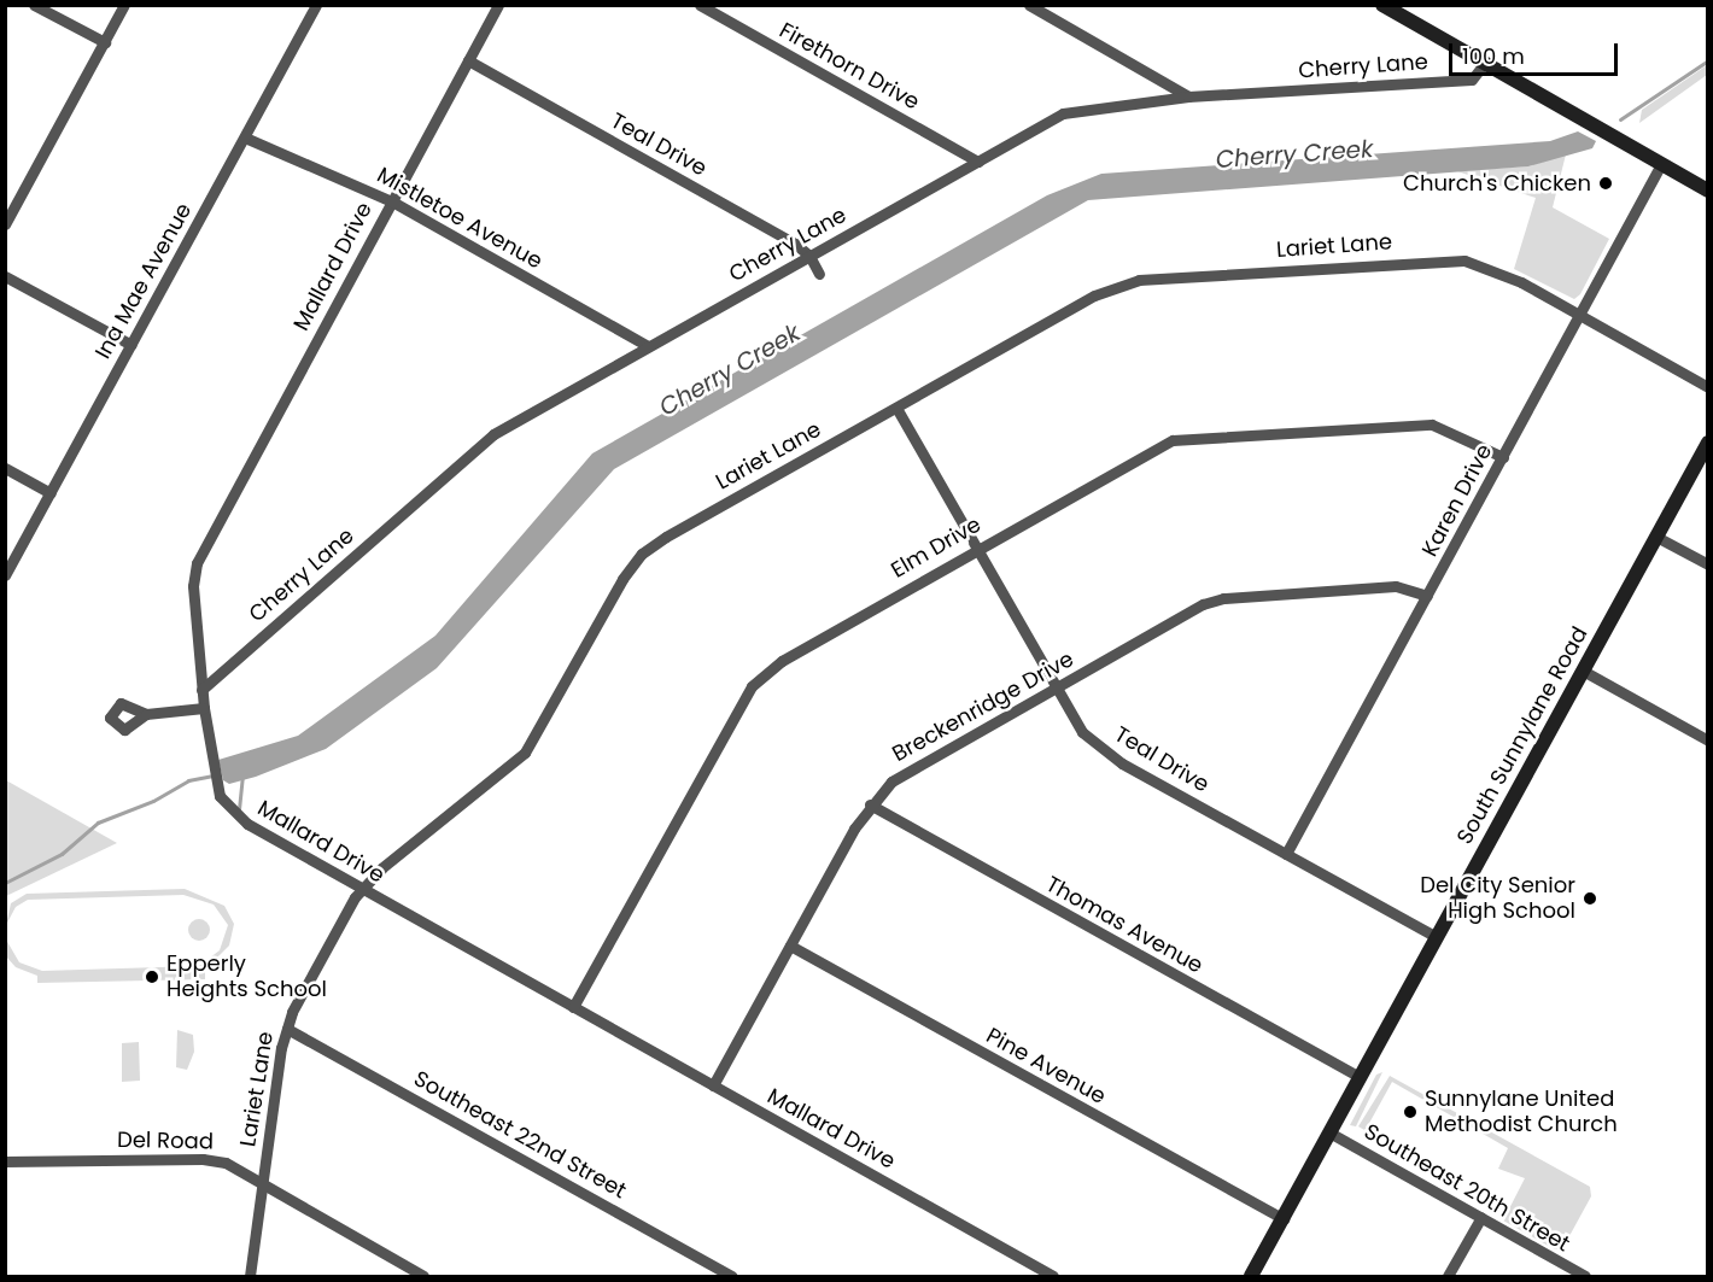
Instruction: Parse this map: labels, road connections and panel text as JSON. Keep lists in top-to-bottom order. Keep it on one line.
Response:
{"streets":{"main road":["South Sunnylane Road"],"street":["Firethorn Drive","Cherry Lane","Teal Drive","Mistletoe Avenue","Lariet Lane","Mallard Drive","Ina Mae Avenue","Karen Drive","Elm Drive","Breckenridge Drive","Thomas Avenue","Pine Avenue","Southeast 22nd Street","Del Road","Southeast 20th Street"]},"crossings":[["Firethorn Drive","Cherry Lane"],["Cherry Lane","Teal Drive"],["Cherry Lane","Mistletoe Avenue"],["Cherry Lane","Mallard Drive"],["Teal Drive","Lariet Lane"],["Teal Drive","Mallard Drive"],["Teal Drive","Karen Drive"],["Teal Drive","Elm Drive"],["Teal Drive","Breckenridge Drive"],["Teal Drive","South Sunnylane Road"],["Mistletoe Avenue","Mallard Drive"],["Mistletoe Avenue","Ina Mae Avenue"],["Lariet Lane","Mallard Drive"],["Lariet Lane","Karen Drive"],["Lariet Lane","Southeast 22nd Street"],["Lariet Lane","Del Road"],["Mallard Drive","Elm Drive"],["Mallard Drive","Breckenridge Drive"],["Karen Drive","Elm Drive"],["Karen Drive","Breckenridge Drive"],["Breckenridge Drive","Thomas Avenue"],["Breckenridge Drive","Pine Avenue"],["South Sunnylane Road","Thomas Avenue"],["South Sunnylane Road","Pine Avenue"],["South Sunnylane Road","Southeast 20th Street"]],"water":["Cherry Creek"],"places":["Church's Chicken","Del City Senior High School","Epperly Heights School","Sunnylane United Methodist Church"],"scale_bar":"100 m"}
